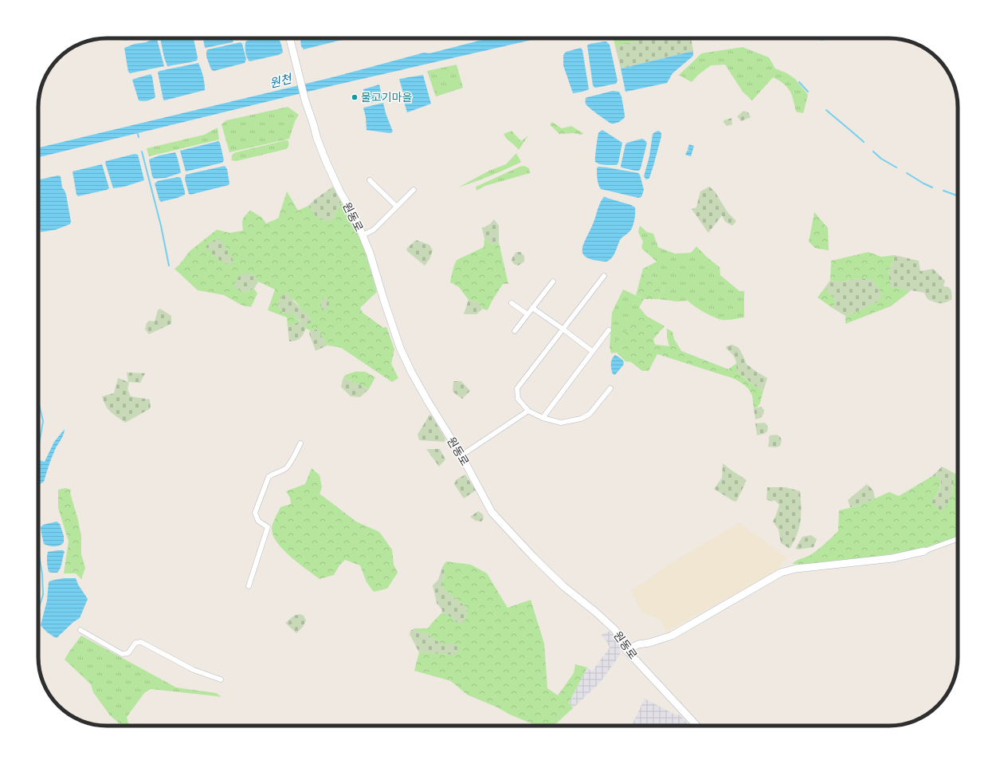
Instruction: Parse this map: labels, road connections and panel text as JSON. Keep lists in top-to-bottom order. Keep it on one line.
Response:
{"streets":{"street":["원동로"]},"water":["원천"],"places":["물고기마을"]}
